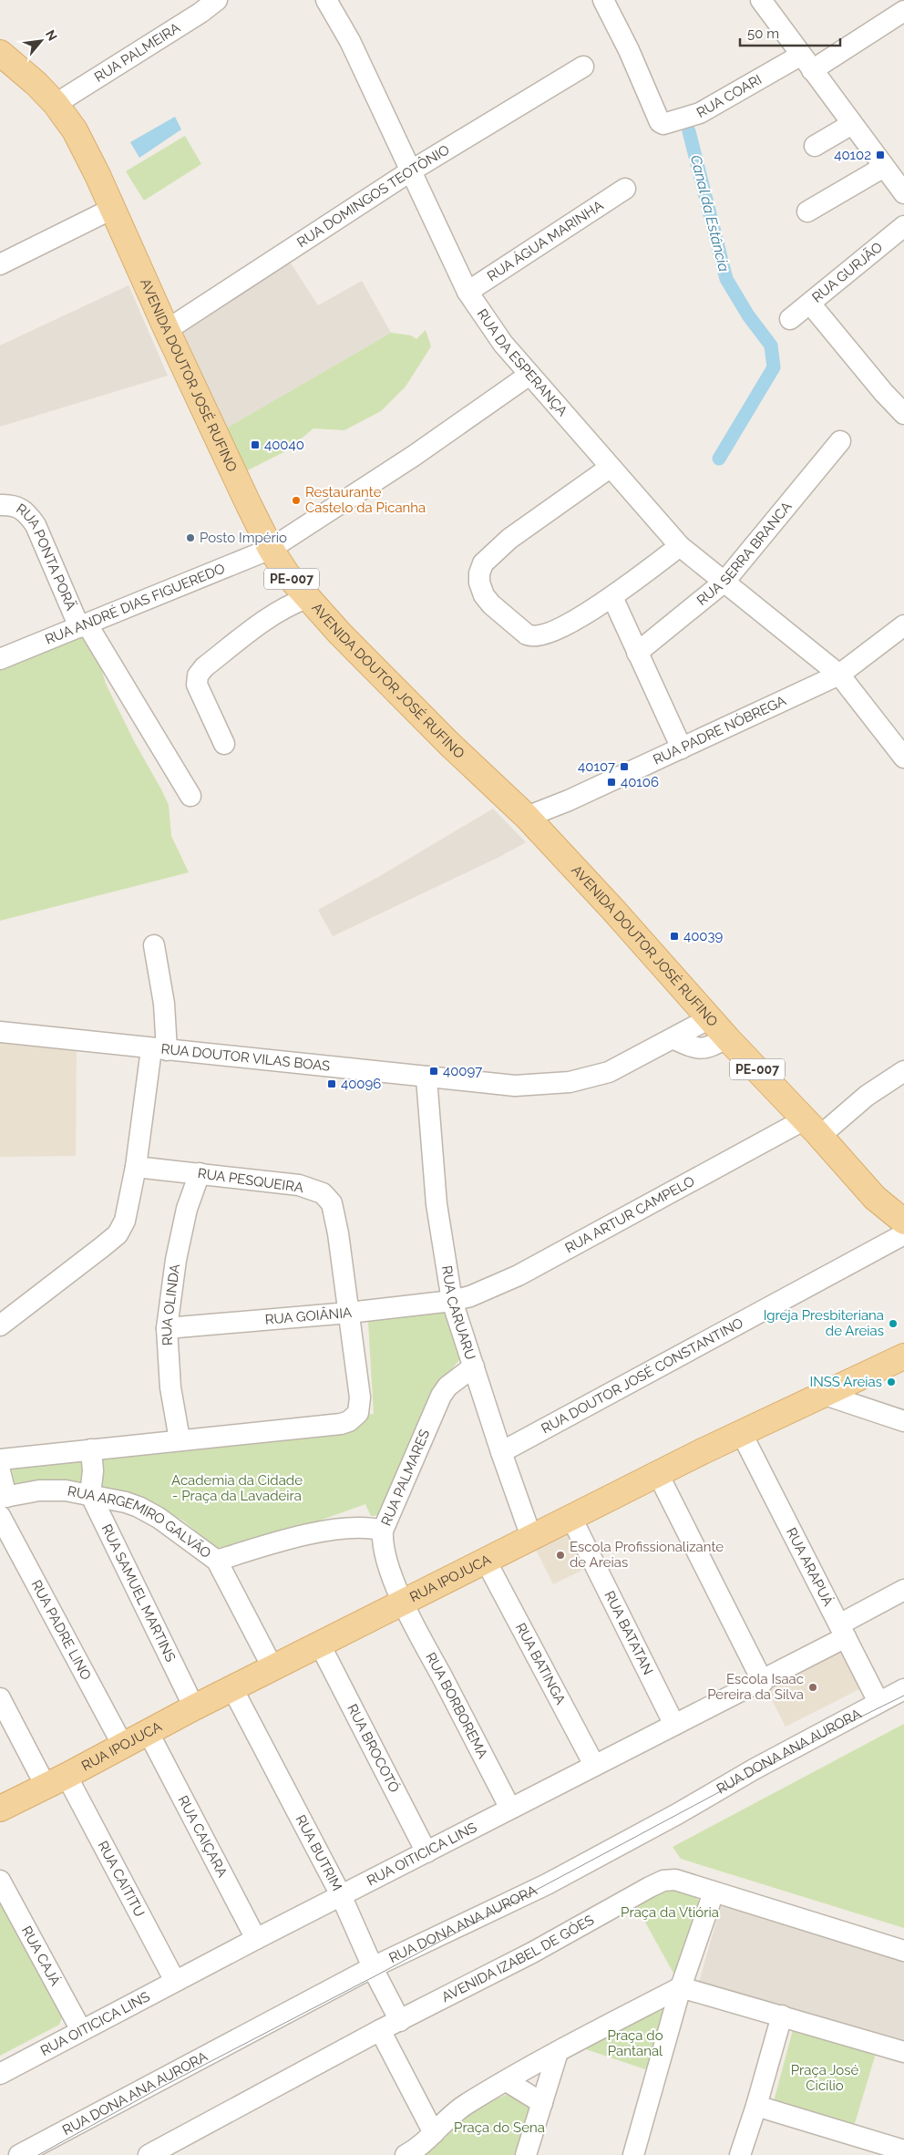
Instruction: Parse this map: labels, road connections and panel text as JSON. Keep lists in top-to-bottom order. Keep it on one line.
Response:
{"streets":{"main road":["AVENIDA DOUTOR JOSÉ RUFINO","PE-007","RUA IPOJUCA"],"street":["RUA PALMEIRA","RUA COARI","RUA DOMINGOS TEOTÔNIO","RUA ÁGUA MARINHA","RUA GURJÃO","RUA DA ESPERANÇA","RUA SERRA BRANCA","RUA PONTA PORÃ","RUA ANDRÉ DIAS FIGUEREDO","RUA PADRE NÓBREGA","RUA DOUTOR VILAS BOAS","RUA PESQUEIRA","RUA ARTUR CAMPELO","RUA OLINDA","RUA CARUARU","RUA GOIÂNIA","RUA DOUTOR JOSÉ CONSTANTINO","RUA PALMARES","RUA ARGEMIRO GALVÃO","RUA ARAPUÁ","RUA SAMUEL MARTINS","RUA PADRE LINO","RUA BATATAN","RUA BATINGA","RUA BORBOREMA","RUA BROCOTÓ","RUA DONA ANA AURORA","RUA CAIÇARA","RUA BUTRIM","RUA OITICICA LINS","RUA CAITITU","RUA CAJÁ","AVENIDA IZABEL DE GÓES"]},"crossings":[["RUA PALMEIRA","AVENIDA DOUTOR JOSÉ RUFINO"],["RUA DOMINGOS TEOTÔNIO","RUA DA ESPERANÇA"],["RUA DOMINGOS TEOTÔNIO","AVENIDA DOUTOR JOSÉ RUFINO"],["RUA ÁGUA MARINHA","RUA DA ESPERANÇA"],["RUA DA ESPERANÇA","RUA SERRA BRANCA"],["RUA DA ESPERANÇA","RUA ANDRÉ DIAS FIGUEREDO"],["RUA DA ESPERANÇA","RUA PADRE NÓBREGA"],["AVENIDA DOUTOR JOSÉ RUFINO","RUA ANDRÉ DIAS FIGUEREDO"],["AVENIDA DOUTOR JOSÉ RUFINO","RUA PADRE NÓBREGA"],["AVENIDA DOUTOR JOSÉ RUFINO","RUA DOUTOR VILAS BOAS"],["AVENIDA DOUTOR JOSÉ RUFINO","RUA ARTUR CAMPELO"],["RUA PONTA PORÃ","RUA ANDRÉ DIAS FIGUEREDO"],["RUA DOUTOR VILAS BOAS","RUA CARUARU"],["RUA PESQUEIRA","RUA OLINDA"],["RUA PESQUEIRA","RUA GOIÂNIA"],["RUA ARTUR CAMPELO","RUA CARUARU"],["RUA ARTUR CAMPELO","RUA GOIÂNIA"],["RUA OLINDA","RUA GOIÂNIA"],["RUA CARUARU","RUA GOIÂNIA"],["RUA CARUARU","RUA DOUTOR JOSÉ CONSTANTINO"],["RUA CARUARU","RUA PALMARES"],["RUA CARUARU","RUA IPOJUCA"],["RUA PALMARES","RUA ARGEMIRO GALVÃO"],["RUA PALMARES","RUA IPOJUCA"],["RUA PALMARES","RUA BORBOREMA"],["RUA ARGEMIRO GALVÃO","RUA SAMUEL MARTINS"],["RUA ARGEMIRO GALVÃO","RUA PADRE LINO"],["RUA ARAPUÁ","RUA IPOJUCA"],["RUA ARAPUÁ","RUA DONA ANA AURORA"],["RUA ARAPUÁ","RUA OITICICA LINS"],["RUA IPOJUCA","RUA SAMUEL MARTINS"],["RUA IPOJUCA","RUA PADRE LINO"],["RUA IPOJUCA","RUA BATATAN"],["RUA IPOJUCA","RUA BATINGA"],["RUA IPOJUCA","RUA BORBOREMA"],["RUA IPOJUCA","RUA BROCOTÓ"],["RUA IPOJUCA","RUA CAIÇARA"],["RUA IPOJUCA","RUA BUTRIM"],["RUA IPOJUCA","RUA CAITITU"],["RUA BATATAN","RUA OITICICA LINS"],["RUA BATINGA","RUA OITICICA LINS"],["RUA BORBOREMA","RUA OITICICA LINS"],["RUA BROCOTÓ","RUA OITICICA LINS"],["RUA DONA ANA AURORA","RUA BUTRIM"],["RUA CAIÇARA","RUA OITICICA LINS"],["RUA BUTRIM","RUA OITICICA LINS"],["RUA BUTRIM","AVENIDA IZABEL DE GÓES"],["RUA OITICICA LINS","RUA CAITITU"],["RUA OITICICA LINS","RUA CAJÁ"]],"water":["Canal da Estância"],"parks":["Academia da Cidade - Praça da Lavadeira","Praça da Vtiória","Praça do Pantanal","Praça José Cicílio","Praça do Sena"],"places":{"transit":["40102","40040","40107","40106","40039","40097","40096"],"other":["Restaurante Castelo da Picanha","Posto Império","Igreja Presbiteriana de Areias","INSS Areias","Escola Profissionalizante de Areias","Escola Isaac Pereira da Silva"]},"scale_bar":"50 m","north":"top right"}
